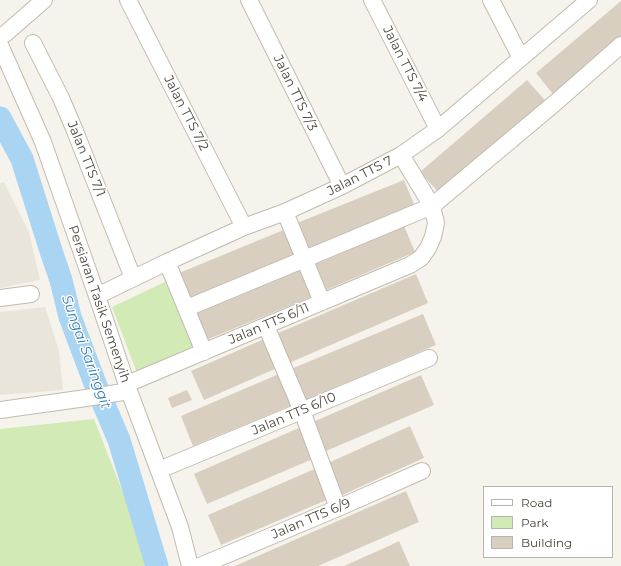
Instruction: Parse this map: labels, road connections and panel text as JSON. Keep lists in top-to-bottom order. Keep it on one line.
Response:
{"streets":{"street":["Jalan TTS 7/4","Jalan TTS 7/3","Jalan TTS 7/2","Jalan TTS 7/1","Jalan TTS 7","Persiaran Tasik Semenyih","Jalan TTS 6/11","Jalan TTS 6/10","Jalan TTS 6/9"]},"crossings":[["Jalan TTS 7/4","Jalan TTS 7"],["Jalan TTS 7/3","Jalan TTS 7"],["Jalan TTS 7/2","Jalan TTS 7"],["Jalan TTS 7/1","Jalan TTS 7"],["Jalan TTS 7","Persiaran Tasik Semenyih"],["Persiaran Tasik Semenyih","Jalan TTS 6/11"],["Persiaran Tasik Semenyih","Jalan TTS 6/10"]],"water":["Sungai Saringgit"],"legend":["Road","Park","Building"]}
